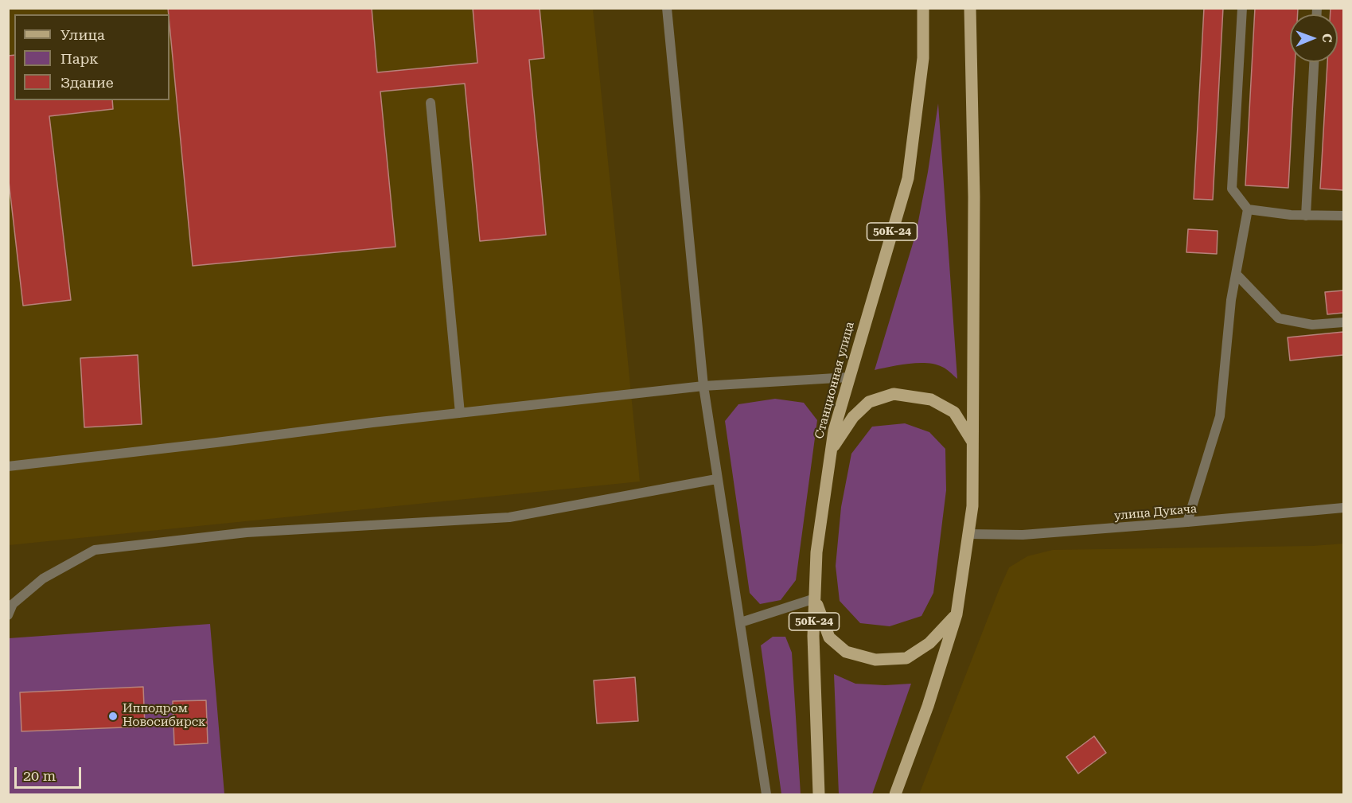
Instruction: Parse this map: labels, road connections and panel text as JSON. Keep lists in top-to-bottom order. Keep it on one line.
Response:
{"streets":{"main road":["50К-24","Станционная улица"],"street":["улица Дукача"]},"places":["Ипподром Новосибирск"],"legend":["Улица","Парк","Здание"],"scale_bar":"20 m","north":"right"}
